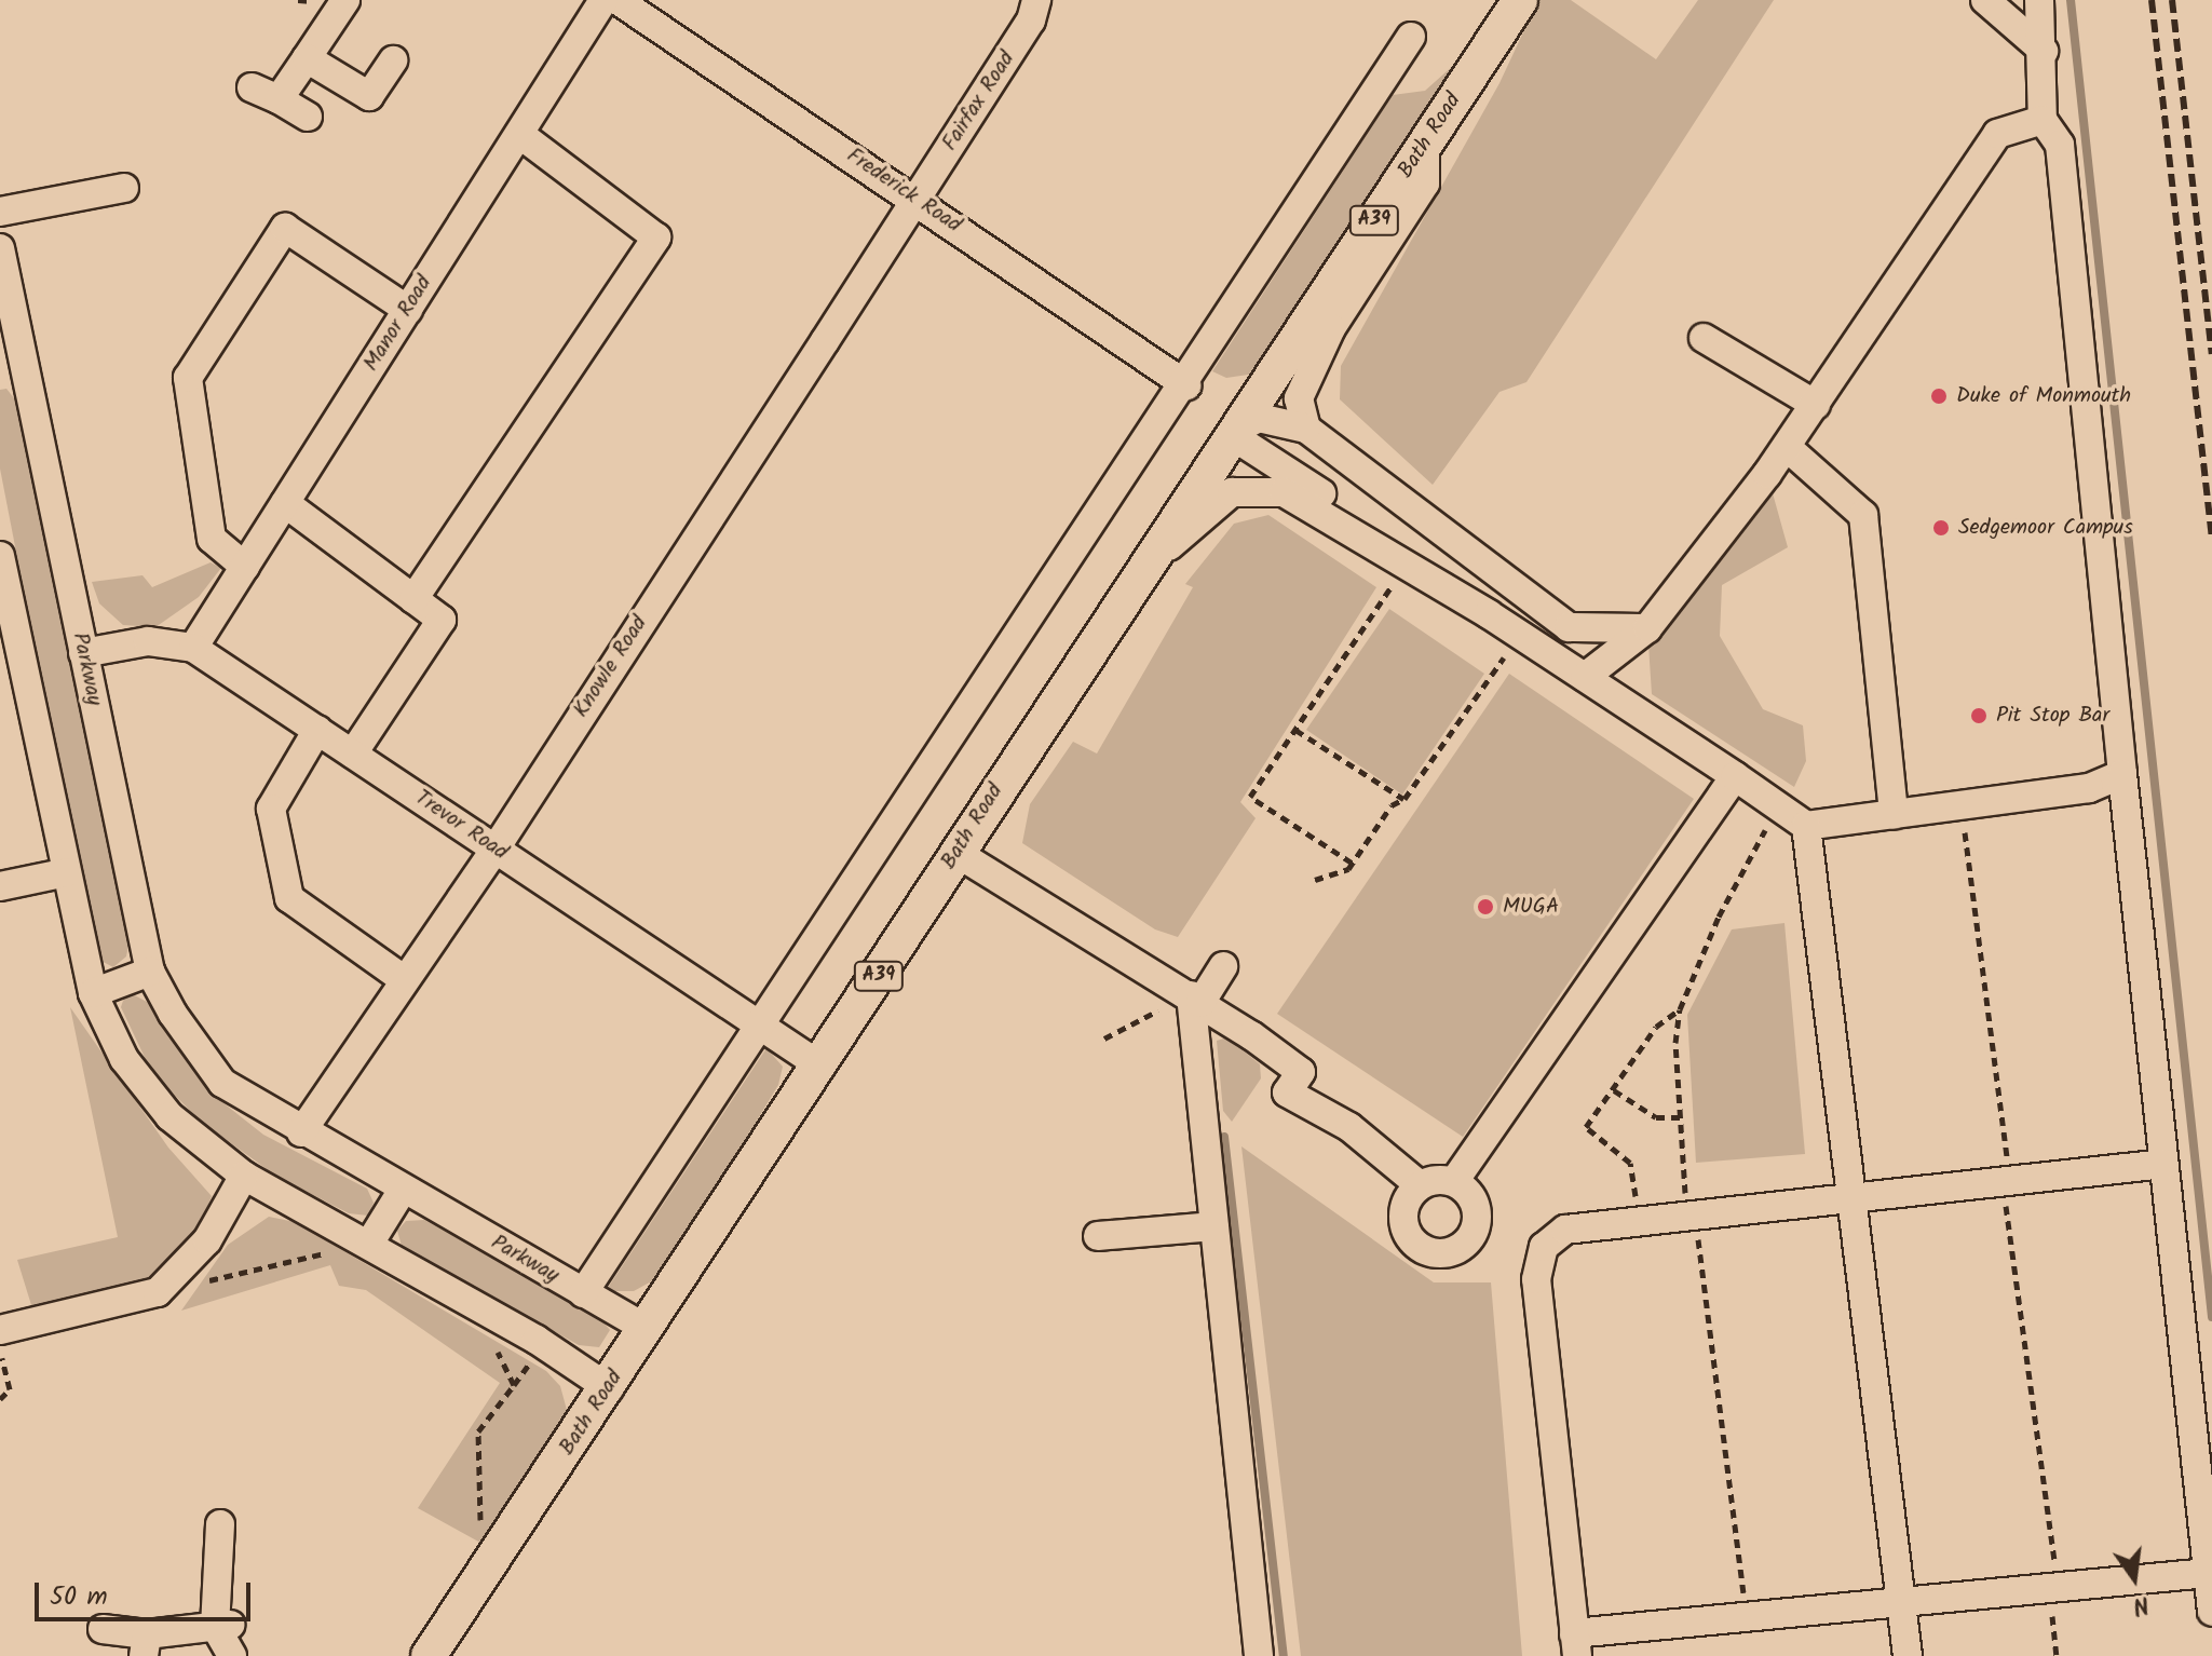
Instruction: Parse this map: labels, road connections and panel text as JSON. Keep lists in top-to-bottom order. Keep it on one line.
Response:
{"streets":{"main road":["Bath Road","A39"],"street":["Fairfax Road","Frederick Road","Manor Road","Knowle Road","Parkway","Trevor Road"]},"crossings":[["Fairfax Road","Frederick Road"],["Fairfax Road","Knowle Road"],["Bath Road","Parkway"],["Bath Road","Trevor Road"],["Frederick Road","Knowle Road"],["Manor Road","Trevor Road"],["Knowle Road","Parkway"],["Knowle Road","Trevor Road"],["Parkway","Trevor Road"]],"places":["Duke of Monmouth","Sedgemoor Campus","Pit Stop Bar","MUGA"],"scale_bar":"50 m","north":"bottom"}
